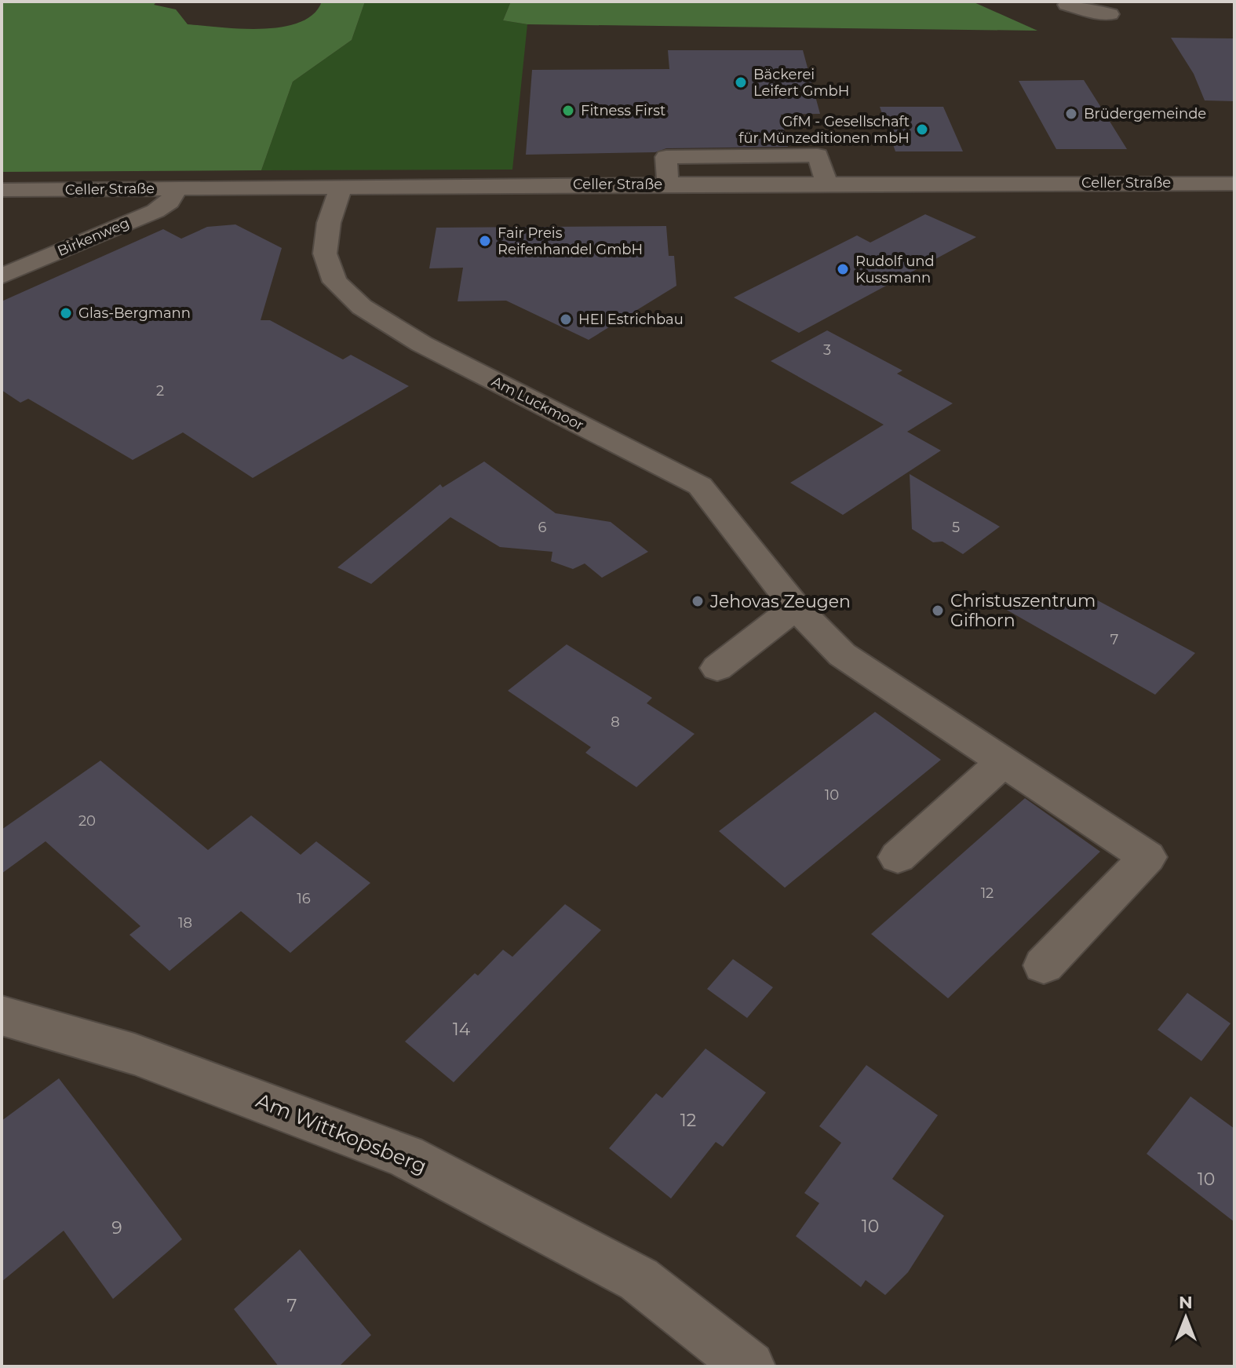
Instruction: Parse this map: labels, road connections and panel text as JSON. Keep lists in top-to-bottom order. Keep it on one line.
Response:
{"streets":{"street":["Celler Straße","Birkenweg","Am Luckmoor","Am Wittkopsberg"]},"crossings":[["Celler Straße","Birkenweg"],["Celler Straße","Am Luckmoor"]],"places":["Bäckerei Leifert GmbH","Fitness First","Brüdergemeinde","GfM - Gesellschaft für Münzeditionen mbH","Fair Preis Reifenhandel GmbH","Rudolf und Kussmann","Glas-Bergmann","HEI Estrichbau","Jehovas Zeugen","Christuszentrum Gifhorn"],"house_numbers":["3","2","6","5","7","8","10","20","12","16","18","14","12","10","10","9","7"],"north":"top"}
